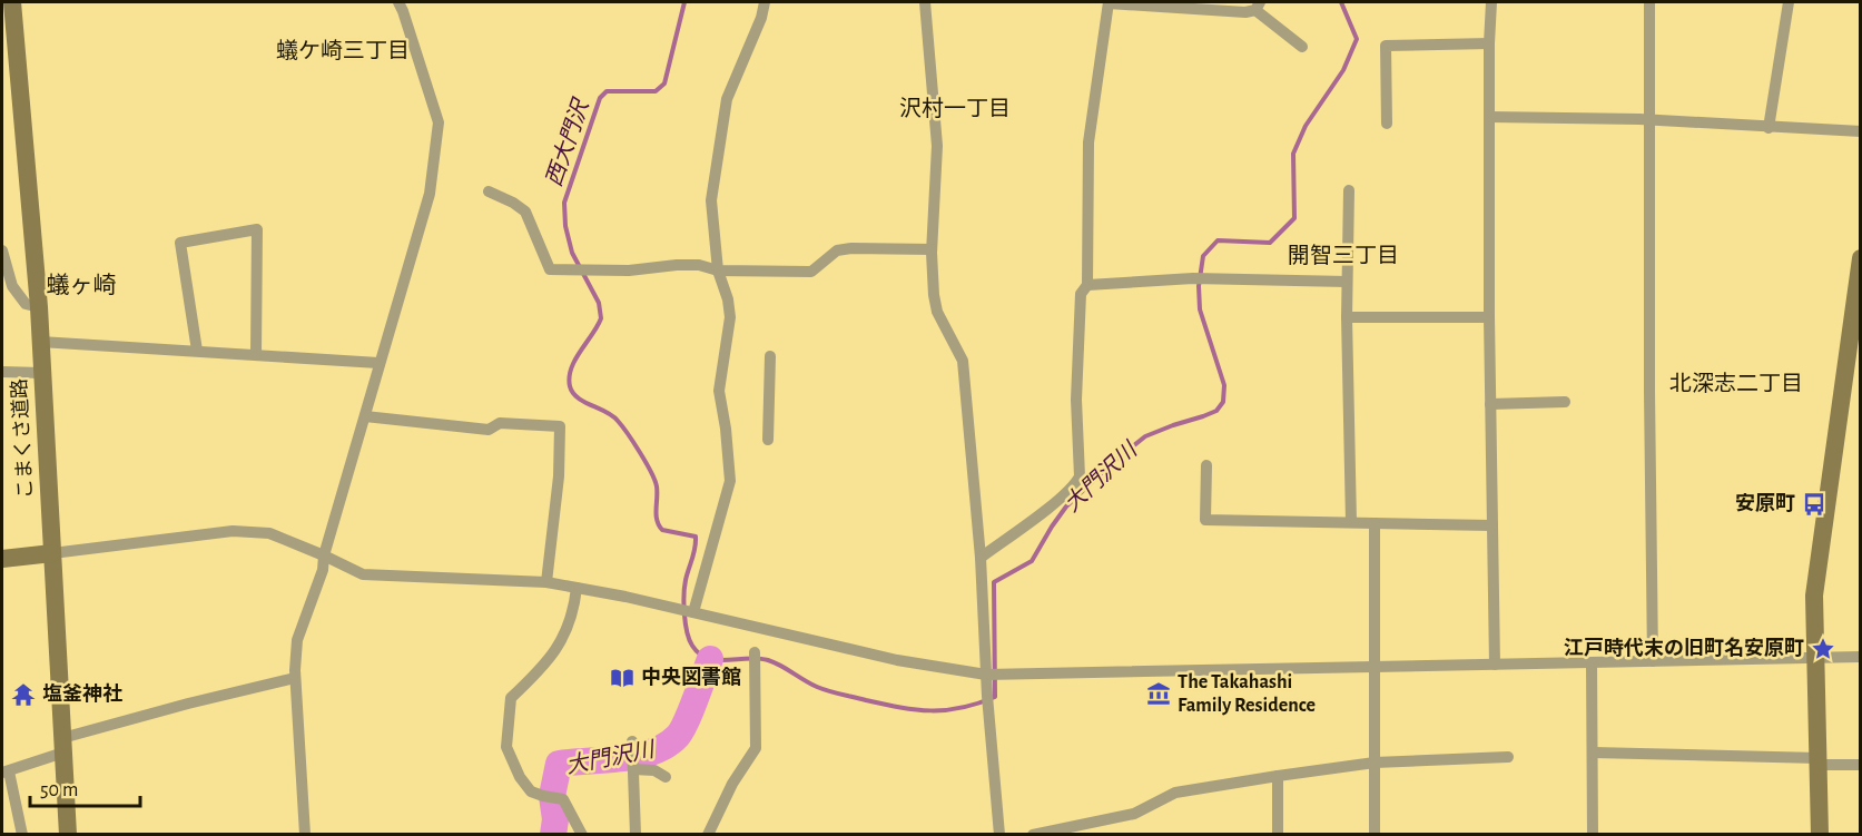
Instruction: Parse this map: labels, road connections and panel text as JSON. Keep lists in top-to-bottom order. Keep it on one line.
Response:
{"streets":{"street":["こまくさ道路"]},"districts":["蟻ケ崎三丁目","沢村一丁目","開智三丁目","蟻ヶ崎","北深志二丁目"],"water":["西大門沢","大門沢川"],"places":{"bus stop":["安原町"],"place":["江戸時代末の旧町名安原町"],"library":["中央図書館"],"museum":["The Takahashi Family Residence"],"temple":["塩釜神社"]},"scale_bar":"50 m"}
